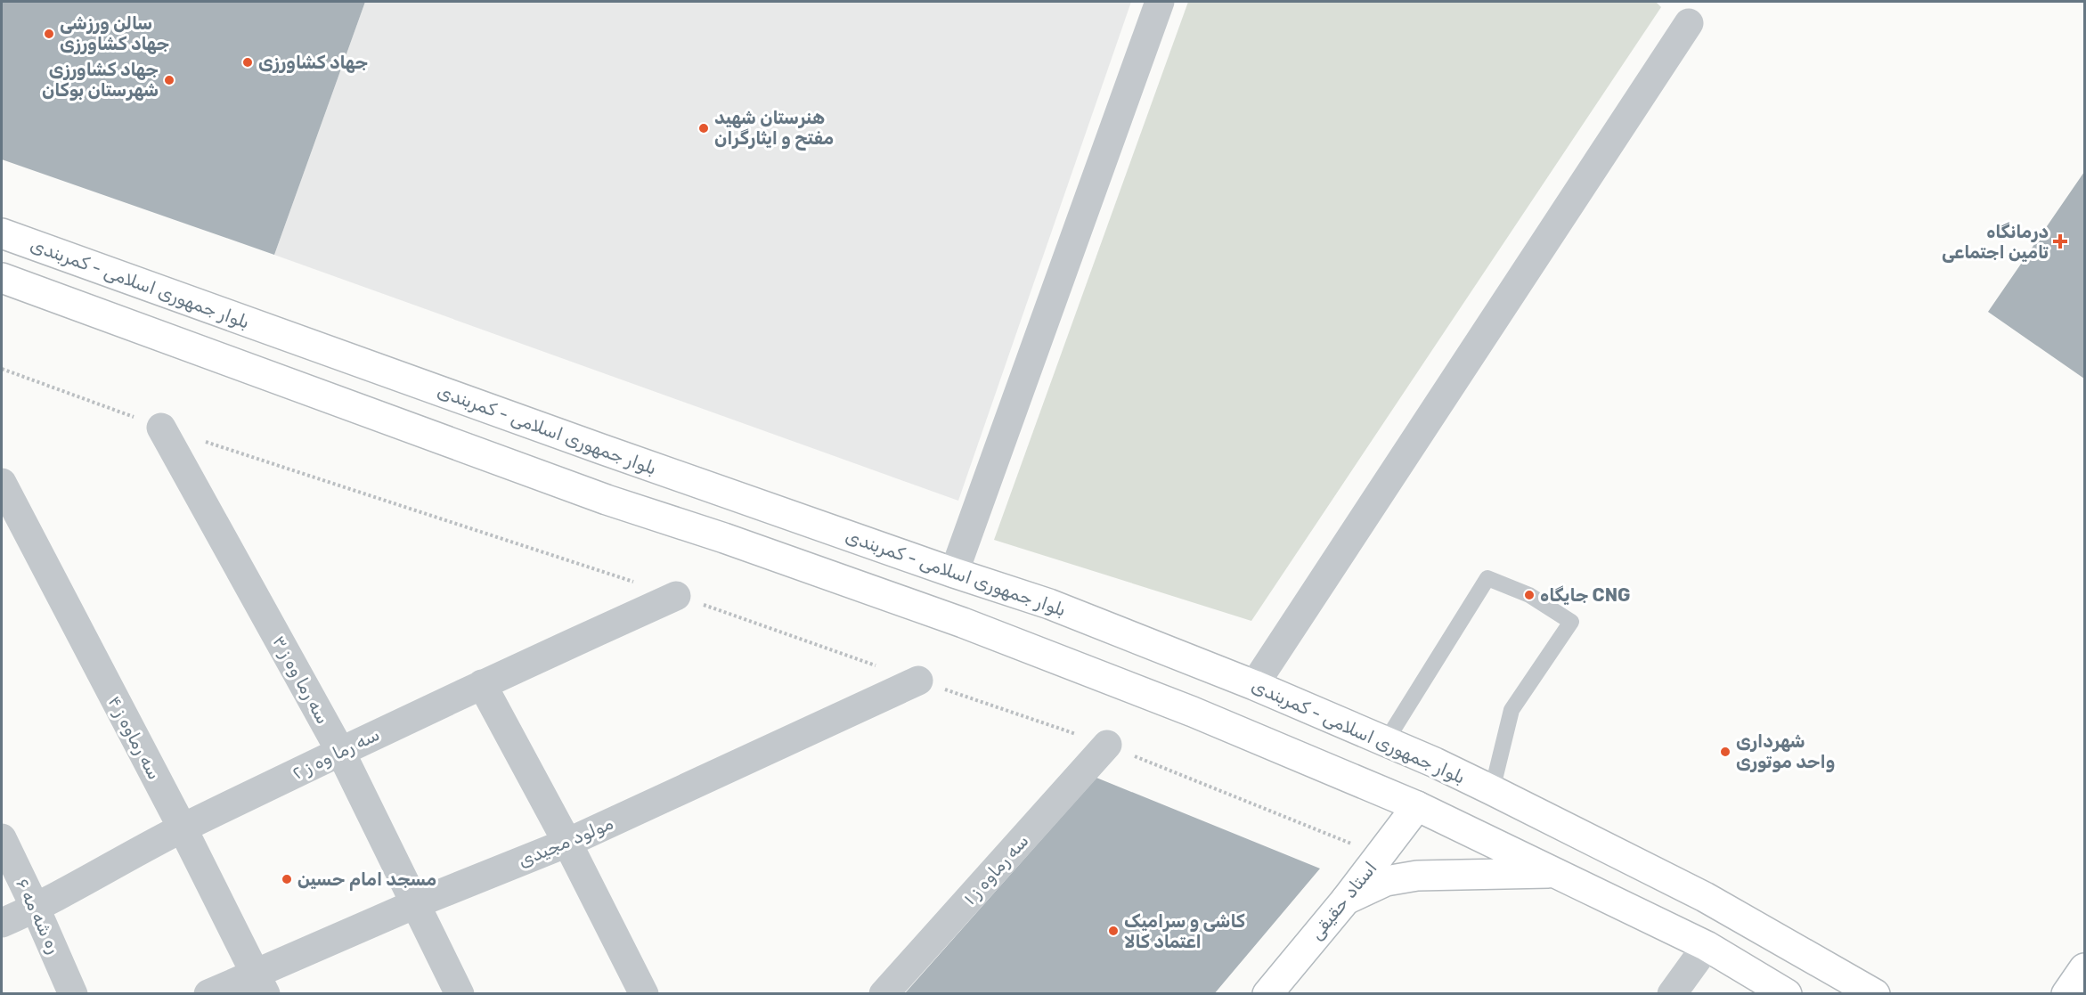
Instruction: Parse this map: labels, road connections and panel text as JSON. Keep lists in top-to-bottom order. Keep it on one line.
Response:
{"streets":{"main road":["بلوار جمهوری اسلامی - کمربندی","استاد حقیقی"],"street":["سه رما وه ز ۳","سه رماوه ز ۴","سه رما وه ز ۲","مولود مجیدی","سه رماوه ز ۱","ره شه مه ۶"]},"crossings":[["سه رما وه ز ۳","سه رما وه ز ۲"],["سه رما وه ز ۳","مولود مجیدی"],["سه رماوه ز ۴","سه رما وه ز ۲"],["سه رماوه ز ۴","مولود مجیدی"],["سه رما وه ز ۲","ره شه مه ۶"]],"places":{"other":["سالن ورزشی جهاد کشاورزی","جهاد کشاورزی","جهاد کشاورزی شهرستان بوکان","هنرستان شهید مفتح و ایثارگران","جایگاه CNG","شهرداری واحد موتوری","مسجد امام حسین","کاشی و سرامیک اعتماد کالا"],"health":["درمانگاه تامین اجتماعی"]}}
